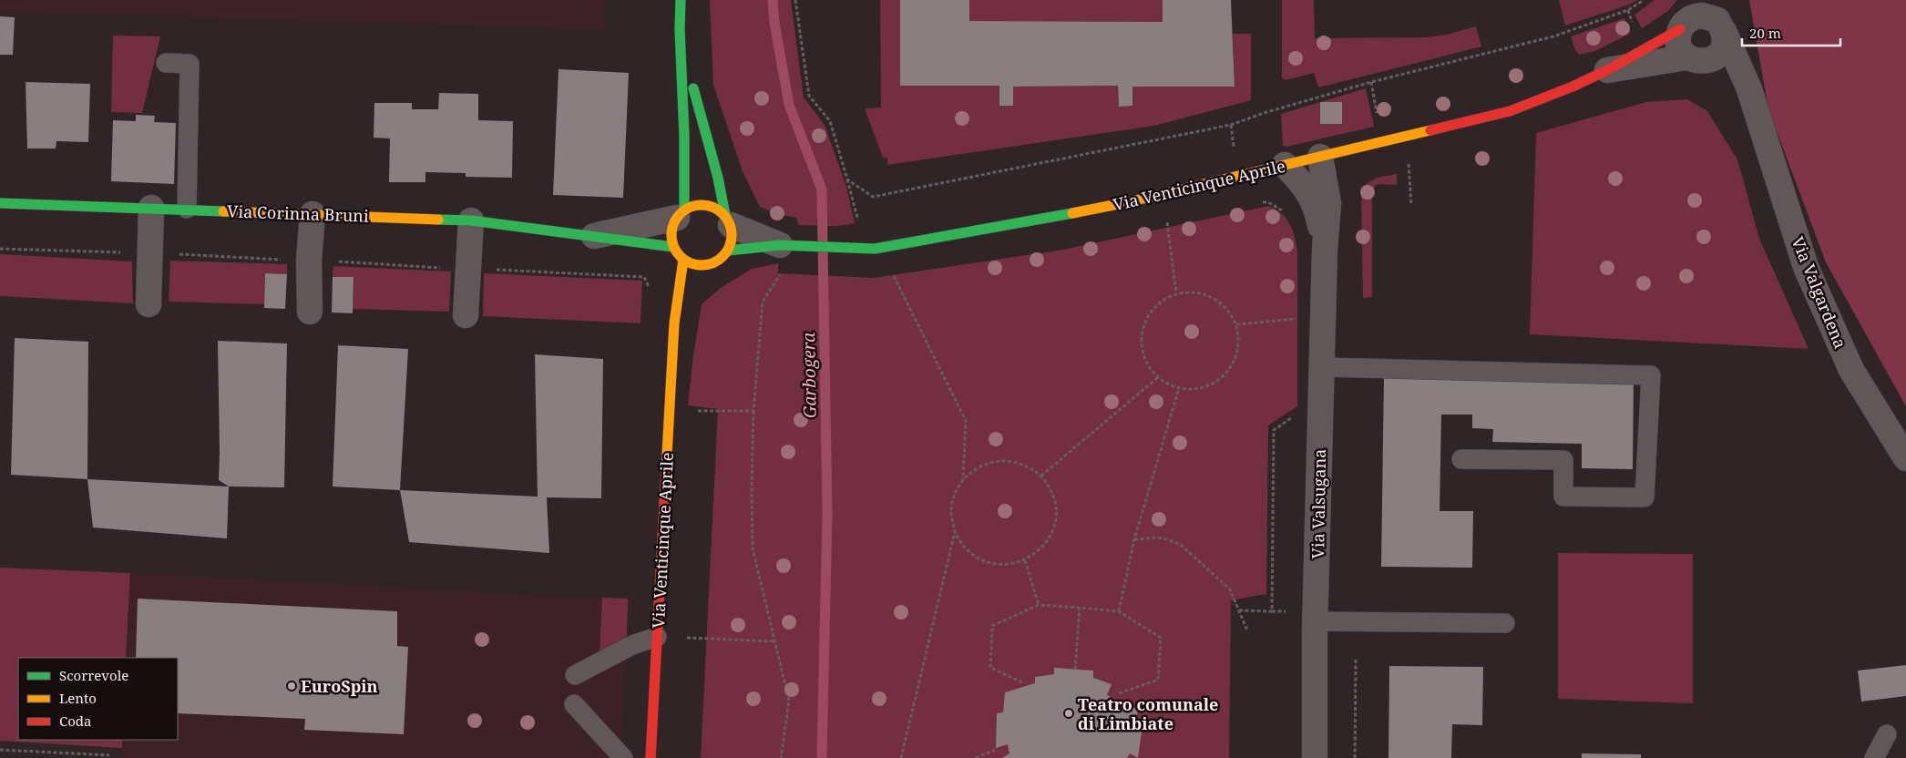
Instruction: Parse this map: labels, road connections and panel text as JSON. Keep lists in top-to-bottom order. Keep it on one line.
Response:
{"streets":{"street":["Via Venticinque Aprile","Via Corinna Bruni","Via Valgardena","Via Valsugana"]},"crossings":[["Via Venticinque Aprile","Via Corinna Bruni"],["Via Venticinque Aprile","Via Valgardena"],["Via Venticinque Aprile","Via Valsugana"]],"water":["Garbogera"],"places":["EuroSpin","Teatro comunale di Limbiate"],"legend":["Scorrevole","Lento","Coda"],"scale_bar":"20 m"}
